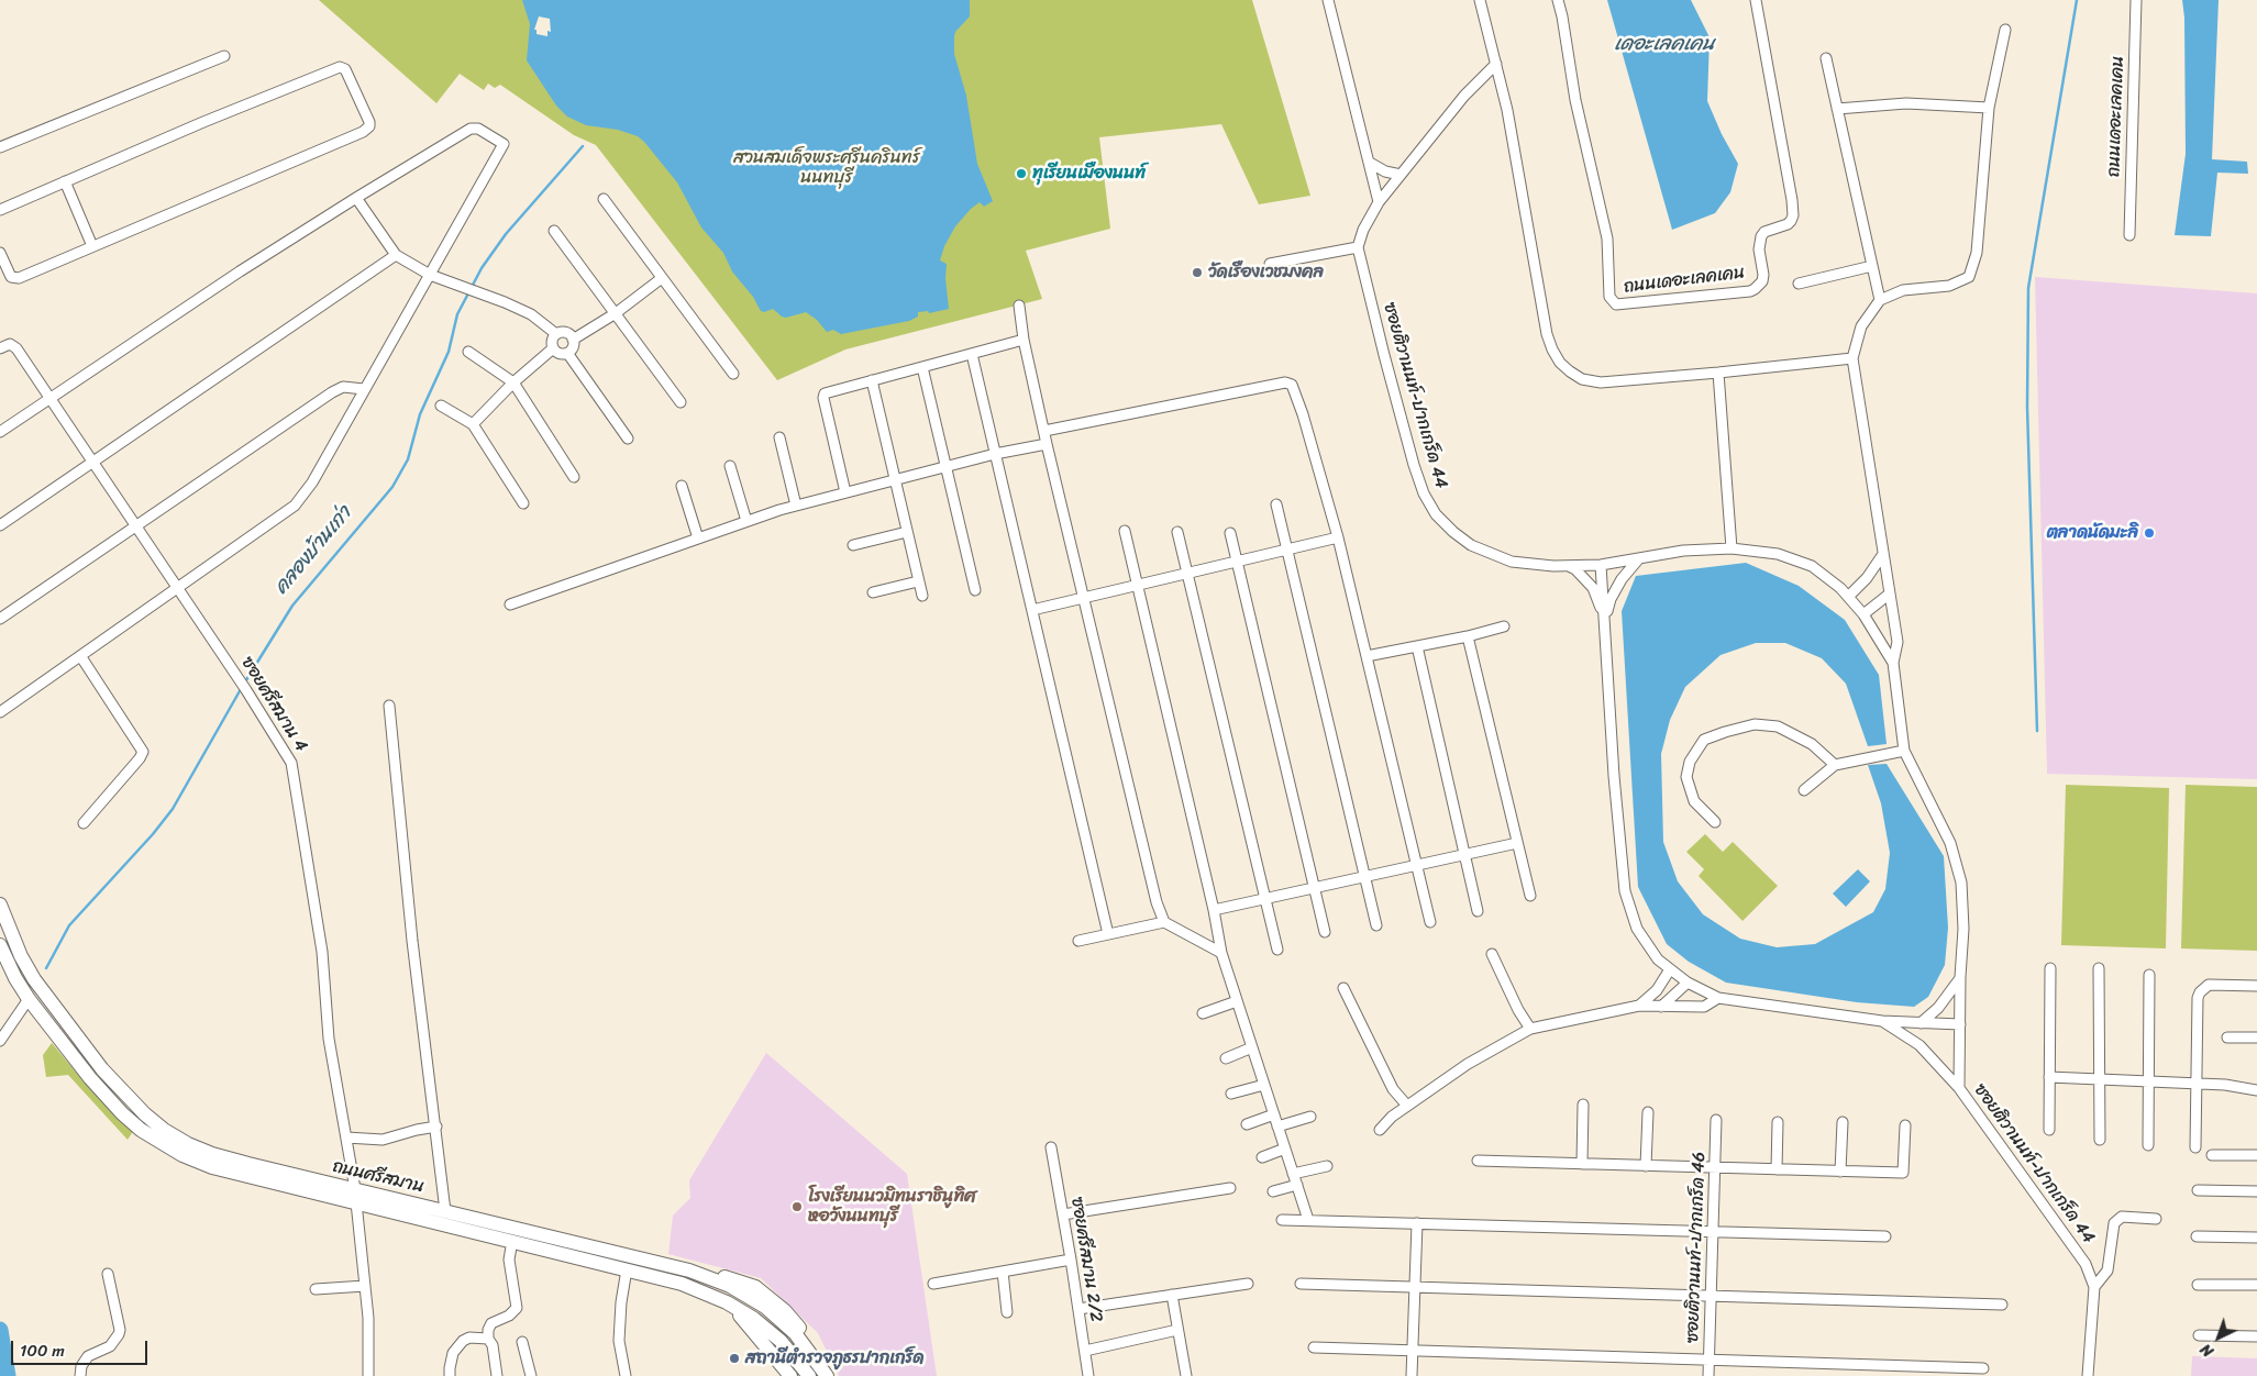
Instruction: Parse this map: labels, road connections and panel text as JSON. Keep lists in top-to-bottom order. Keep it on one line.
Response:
{"streets":{"main road":["ถนนศรีสมาน"],"street":["ถนนเดอะเลคเคน","ซอยติวานนท์-ปากเกร็ด 44","ซอยศรีสมาน 4","ซอยติวานนท์-ปากเกร็ด 46","ซอยศรีสมาน 2/2"]},"crossings":[["ซอยศรีสมาน 4","ถนนศรีสมาน"]],"water":["เดอะเลคเคน","คลองบ้านเก่า"],"parks":["สวนสมเด็จพระศรีนครินทร์ นนทบุรี"],"places":["ทุเรียนเมืองนนท์","วัดเรืองเวชมงคล","ตลาดนัดมะลิ","โรงเรียนนวมิทนราชินูทิศ หอวังนนทบุรี","สถานีตำรวจภูธรปากเกร็ด"],"scale_bar":"100 m","north":"bottom left"}
